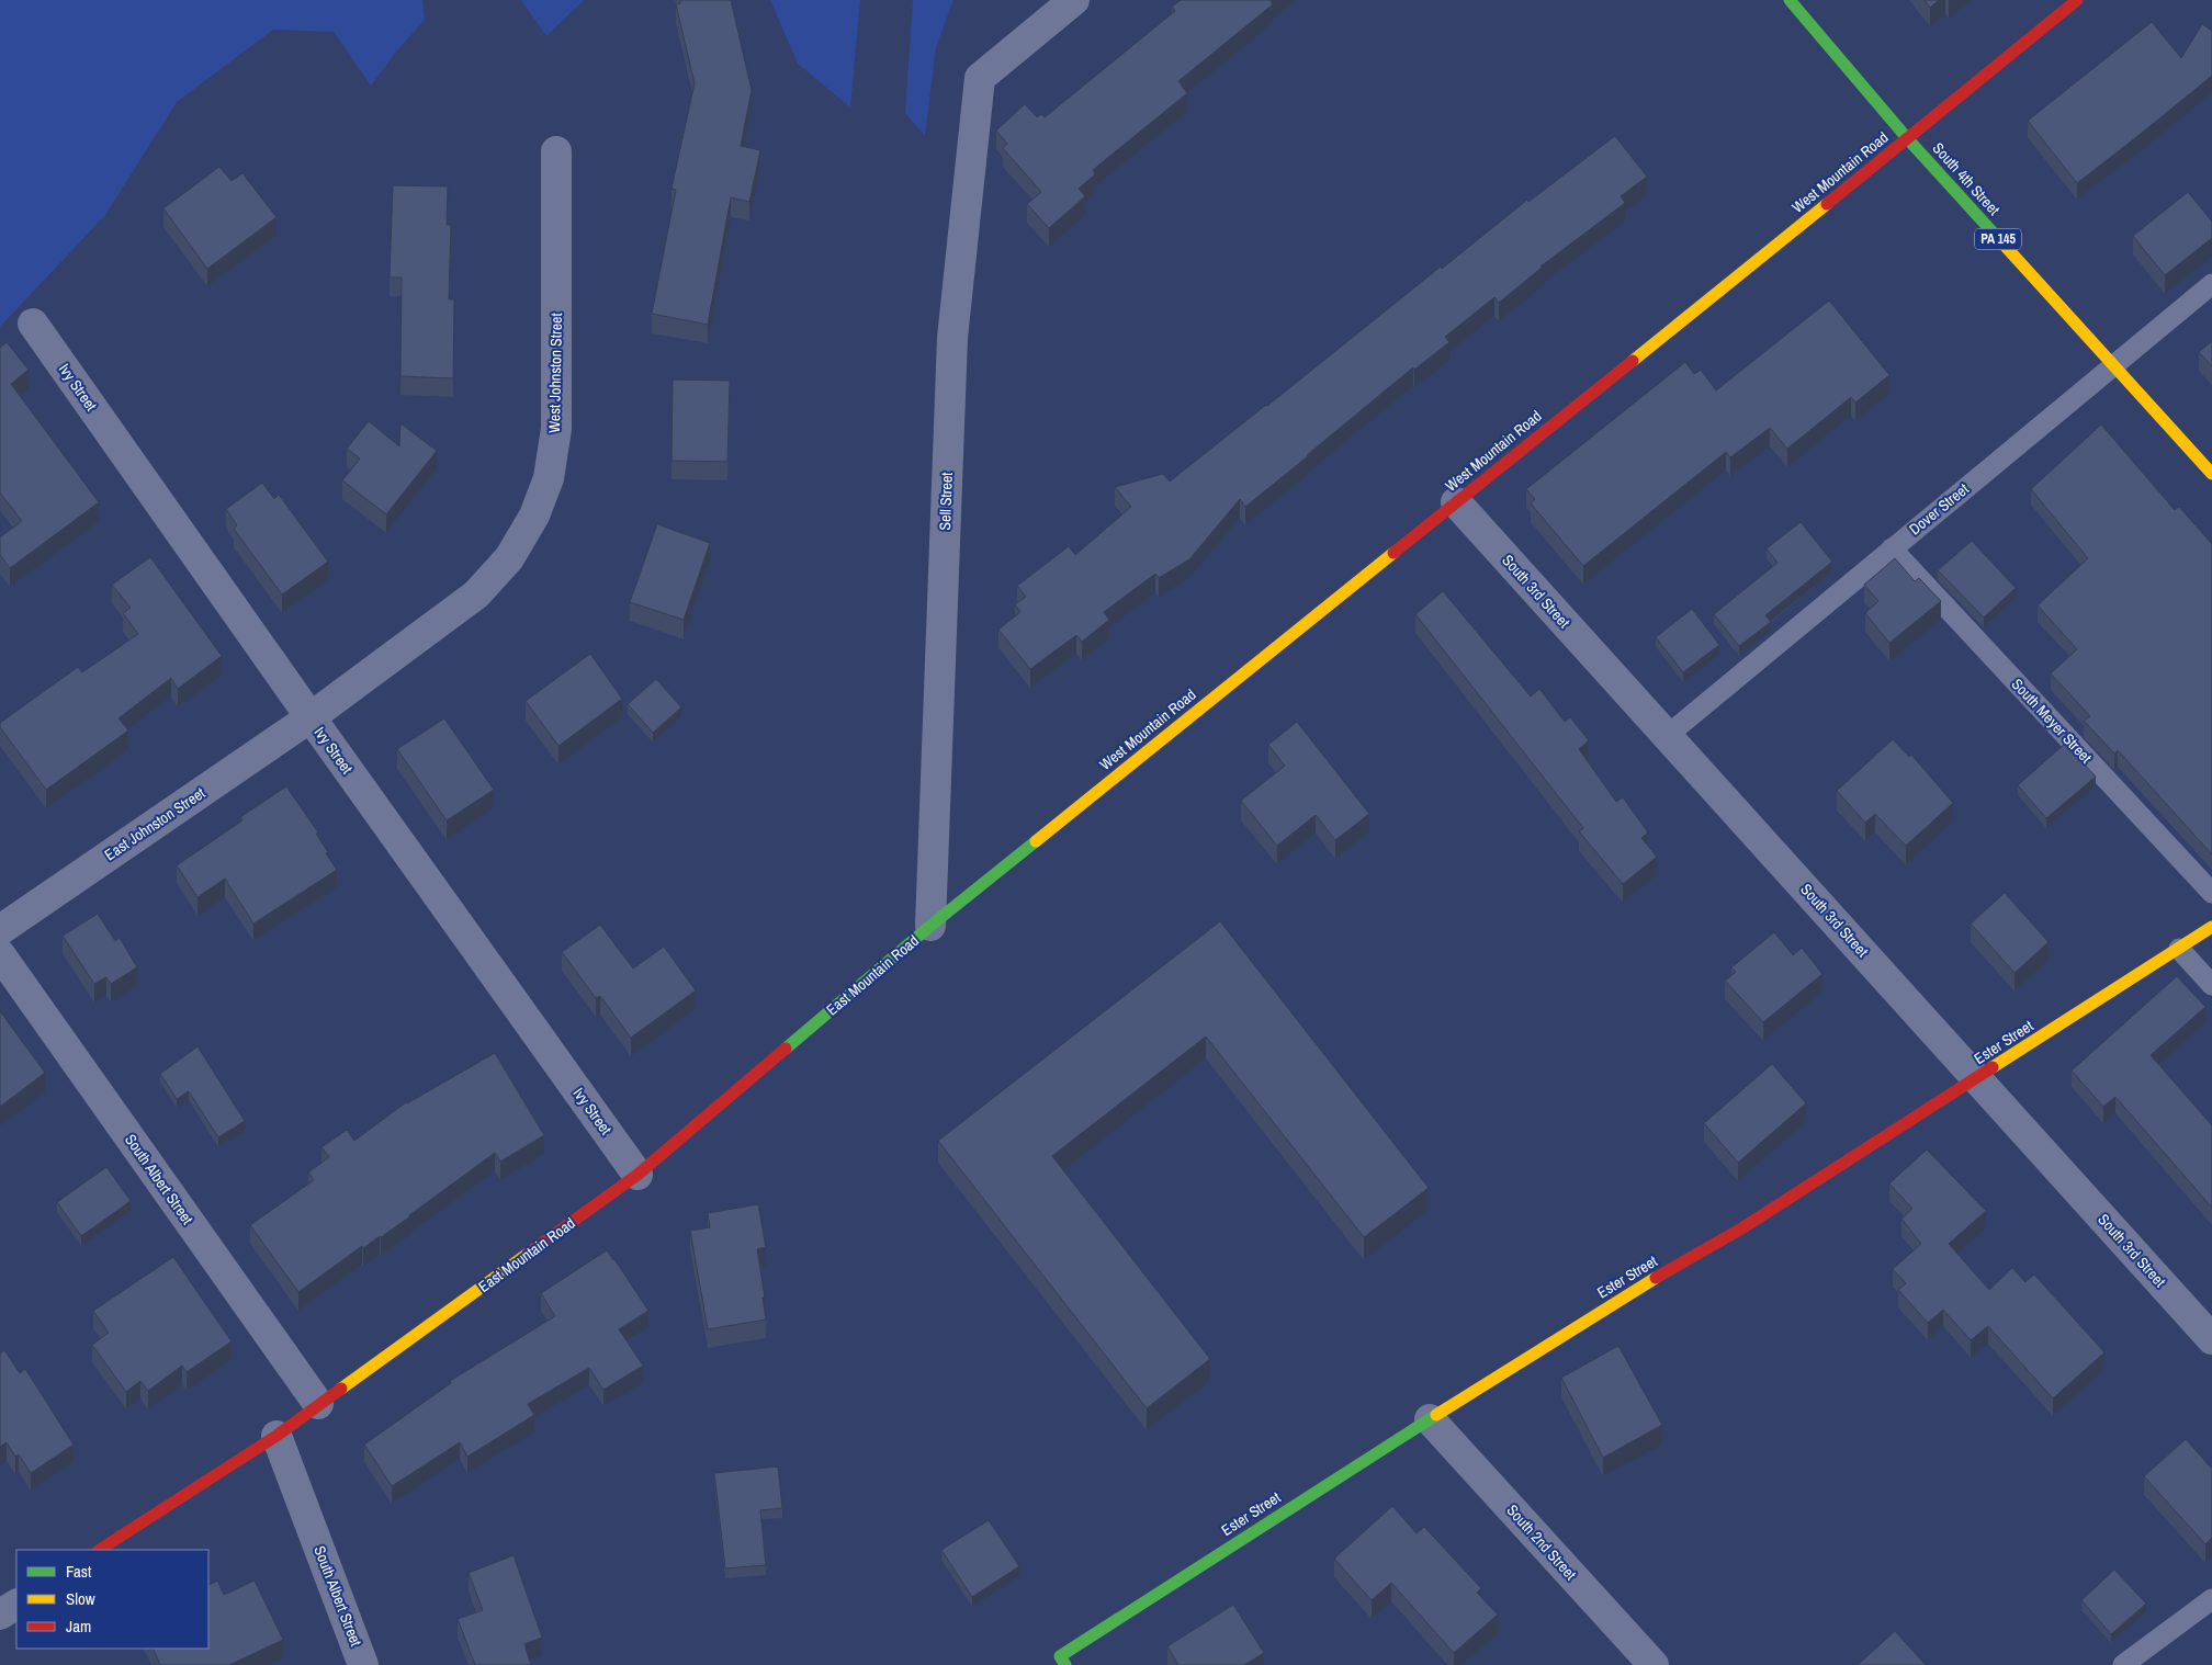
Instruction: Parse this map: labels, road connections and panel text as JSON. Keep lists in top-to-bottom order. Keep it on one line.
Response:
{"streets":{"street":["West Mountain Road","South 4th Street","PA 145","West Johnston Street","Ivy Street","Sell Street","South 3rd Street","East Johnston Street","East Mountain Road","Ester Street","South Albert Street","South 2nd Street"],"lane":["Dover Street","South Meyer Street"]},"crossings":[["West Mountain Road","South 4th Street"],["West Mountain Road","Sell Street"],["West Mountain Road","South 3rd Street"],["West Mountain Road","East Mountain Road"],["South 4th Street","Dover Street"],["West Johnston Street","Ivy Street"],["West Johnston Street","East Johnston Street"],["Ivy Street","East Johnston Street"],["Ivy Street","East Mountain Road"],["Sell Street","East Mountain Road"],["Dover Street","South 3rd Street"],["Dover Street","South Meyer Street"],["South 3rd Street","Ester Street"],["East Mountain Road","South Albert Street"],["Ester Street","South 2nd Street"]],"legend":["Fast","Slow","Jam"]}
